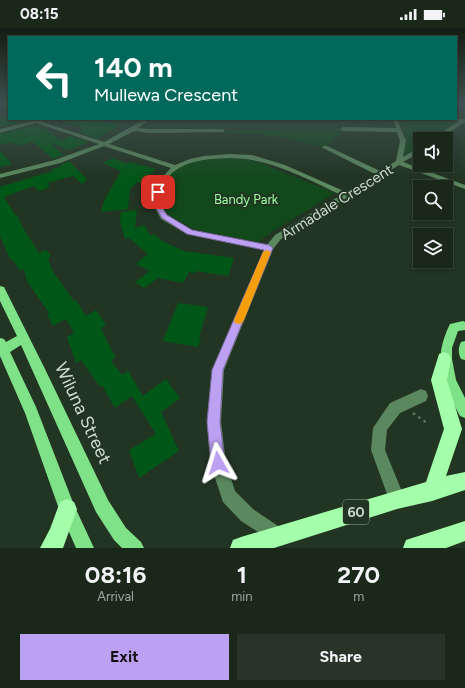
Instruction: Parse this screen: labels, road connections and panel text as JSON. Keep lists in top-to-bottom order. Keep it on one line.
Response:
{"streets":{"highway":["60"],"main road":["Wiluna Street"],"street":["Armadale Crescent"]},"crossings":[["Armadale Crescent","60"]],"parks":["Bandy Park"],"page":{"status":"08:15","turn":["140 m","Mullewa Crescent"],"eta":["08:16","Arrival","1","min","270","m"],"buttons":["Exit","Share"]}}
